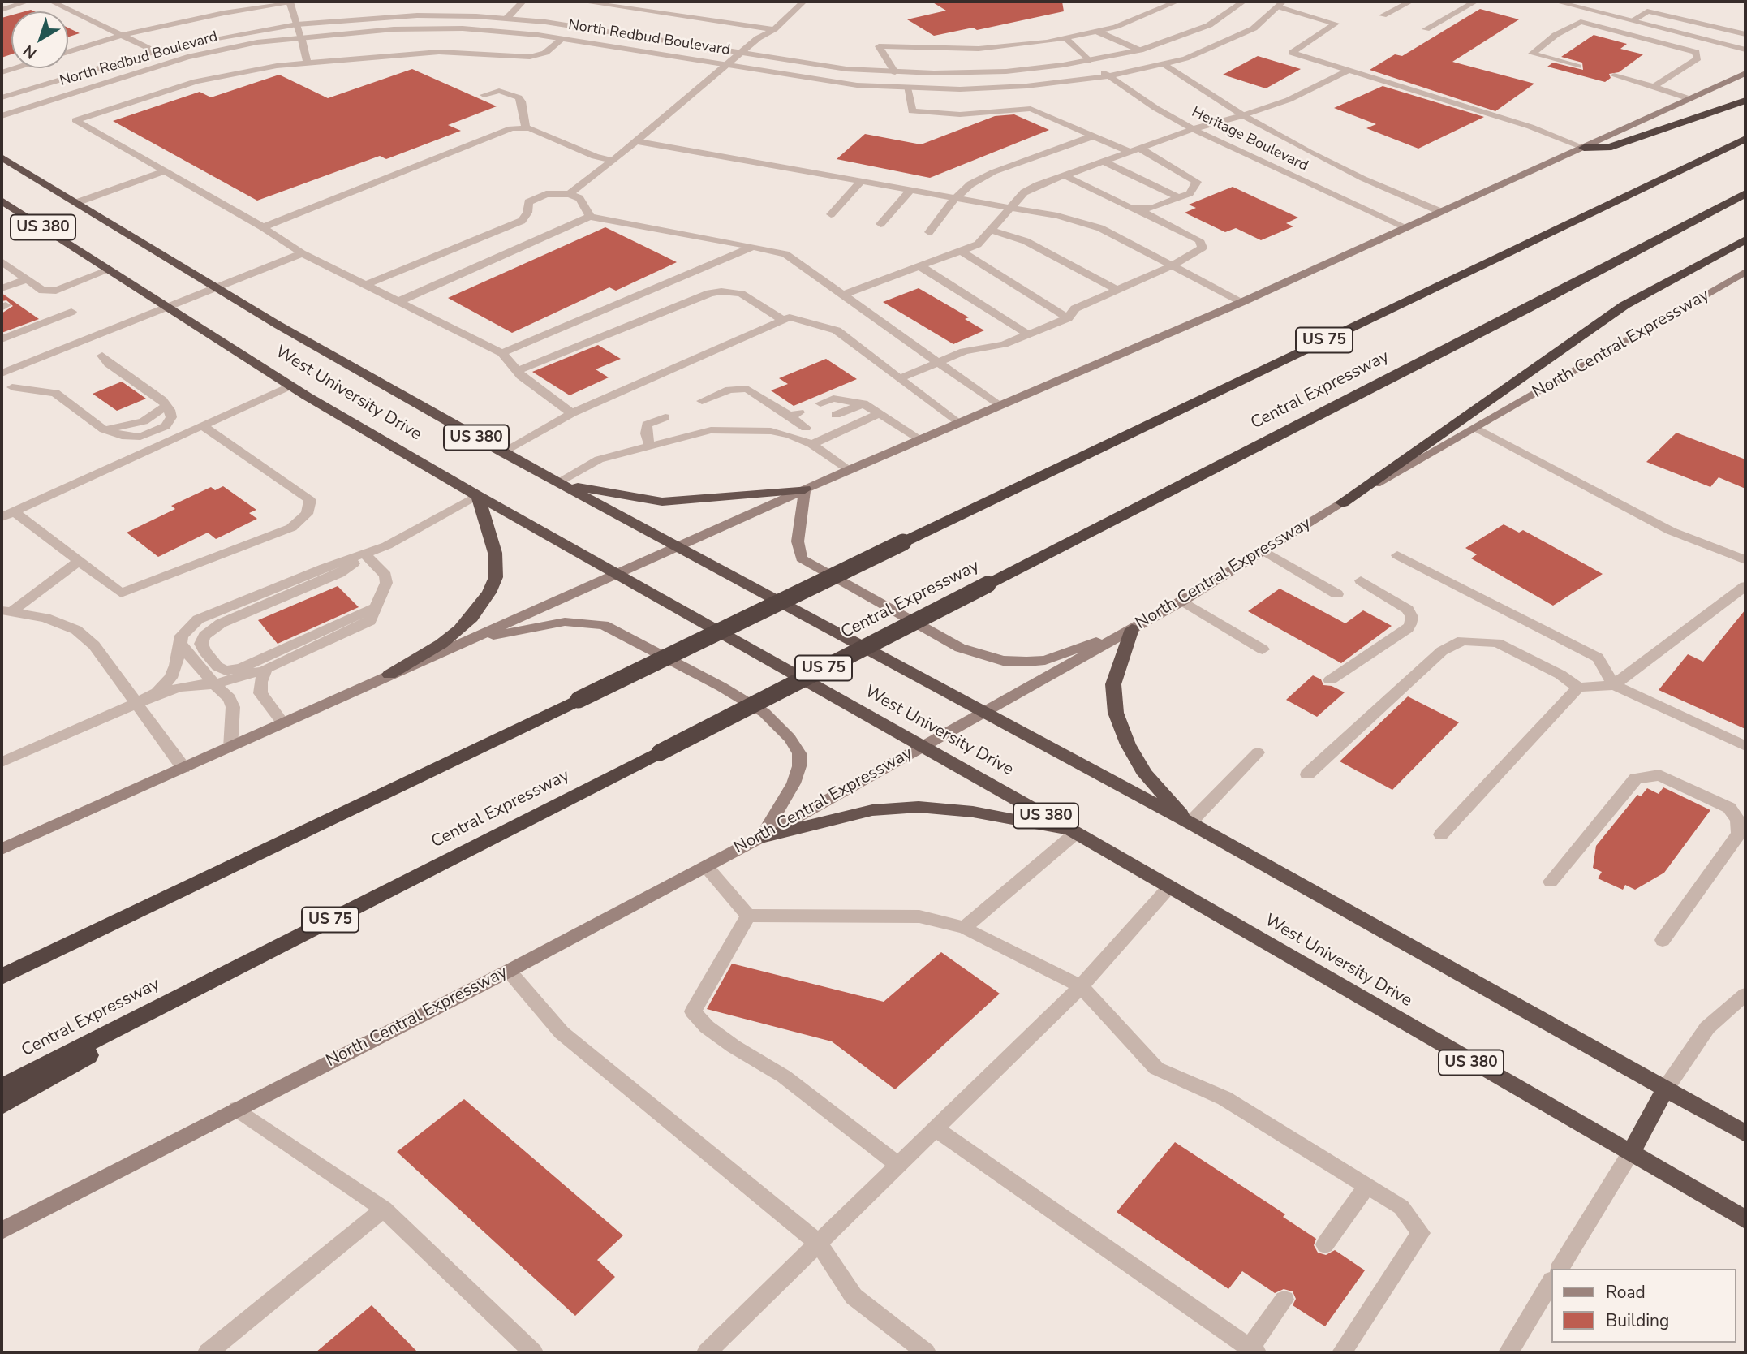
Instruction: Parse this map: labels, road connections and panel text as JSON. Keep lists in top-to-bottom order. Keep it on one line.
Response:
{"streets":{"highway":["US 380","US 75","Central Expressway","West University Drive"],"main road":["North Central Expressway"],"street":["North Redbud Boulevard","Heritage Boulevard"]},"crossings":[["North Redbud Boulevard","Heritage Boulevard"],["North Central Expressway","West University Drive"]],"legend":["Road","Building"],"north":"bottom left"}
